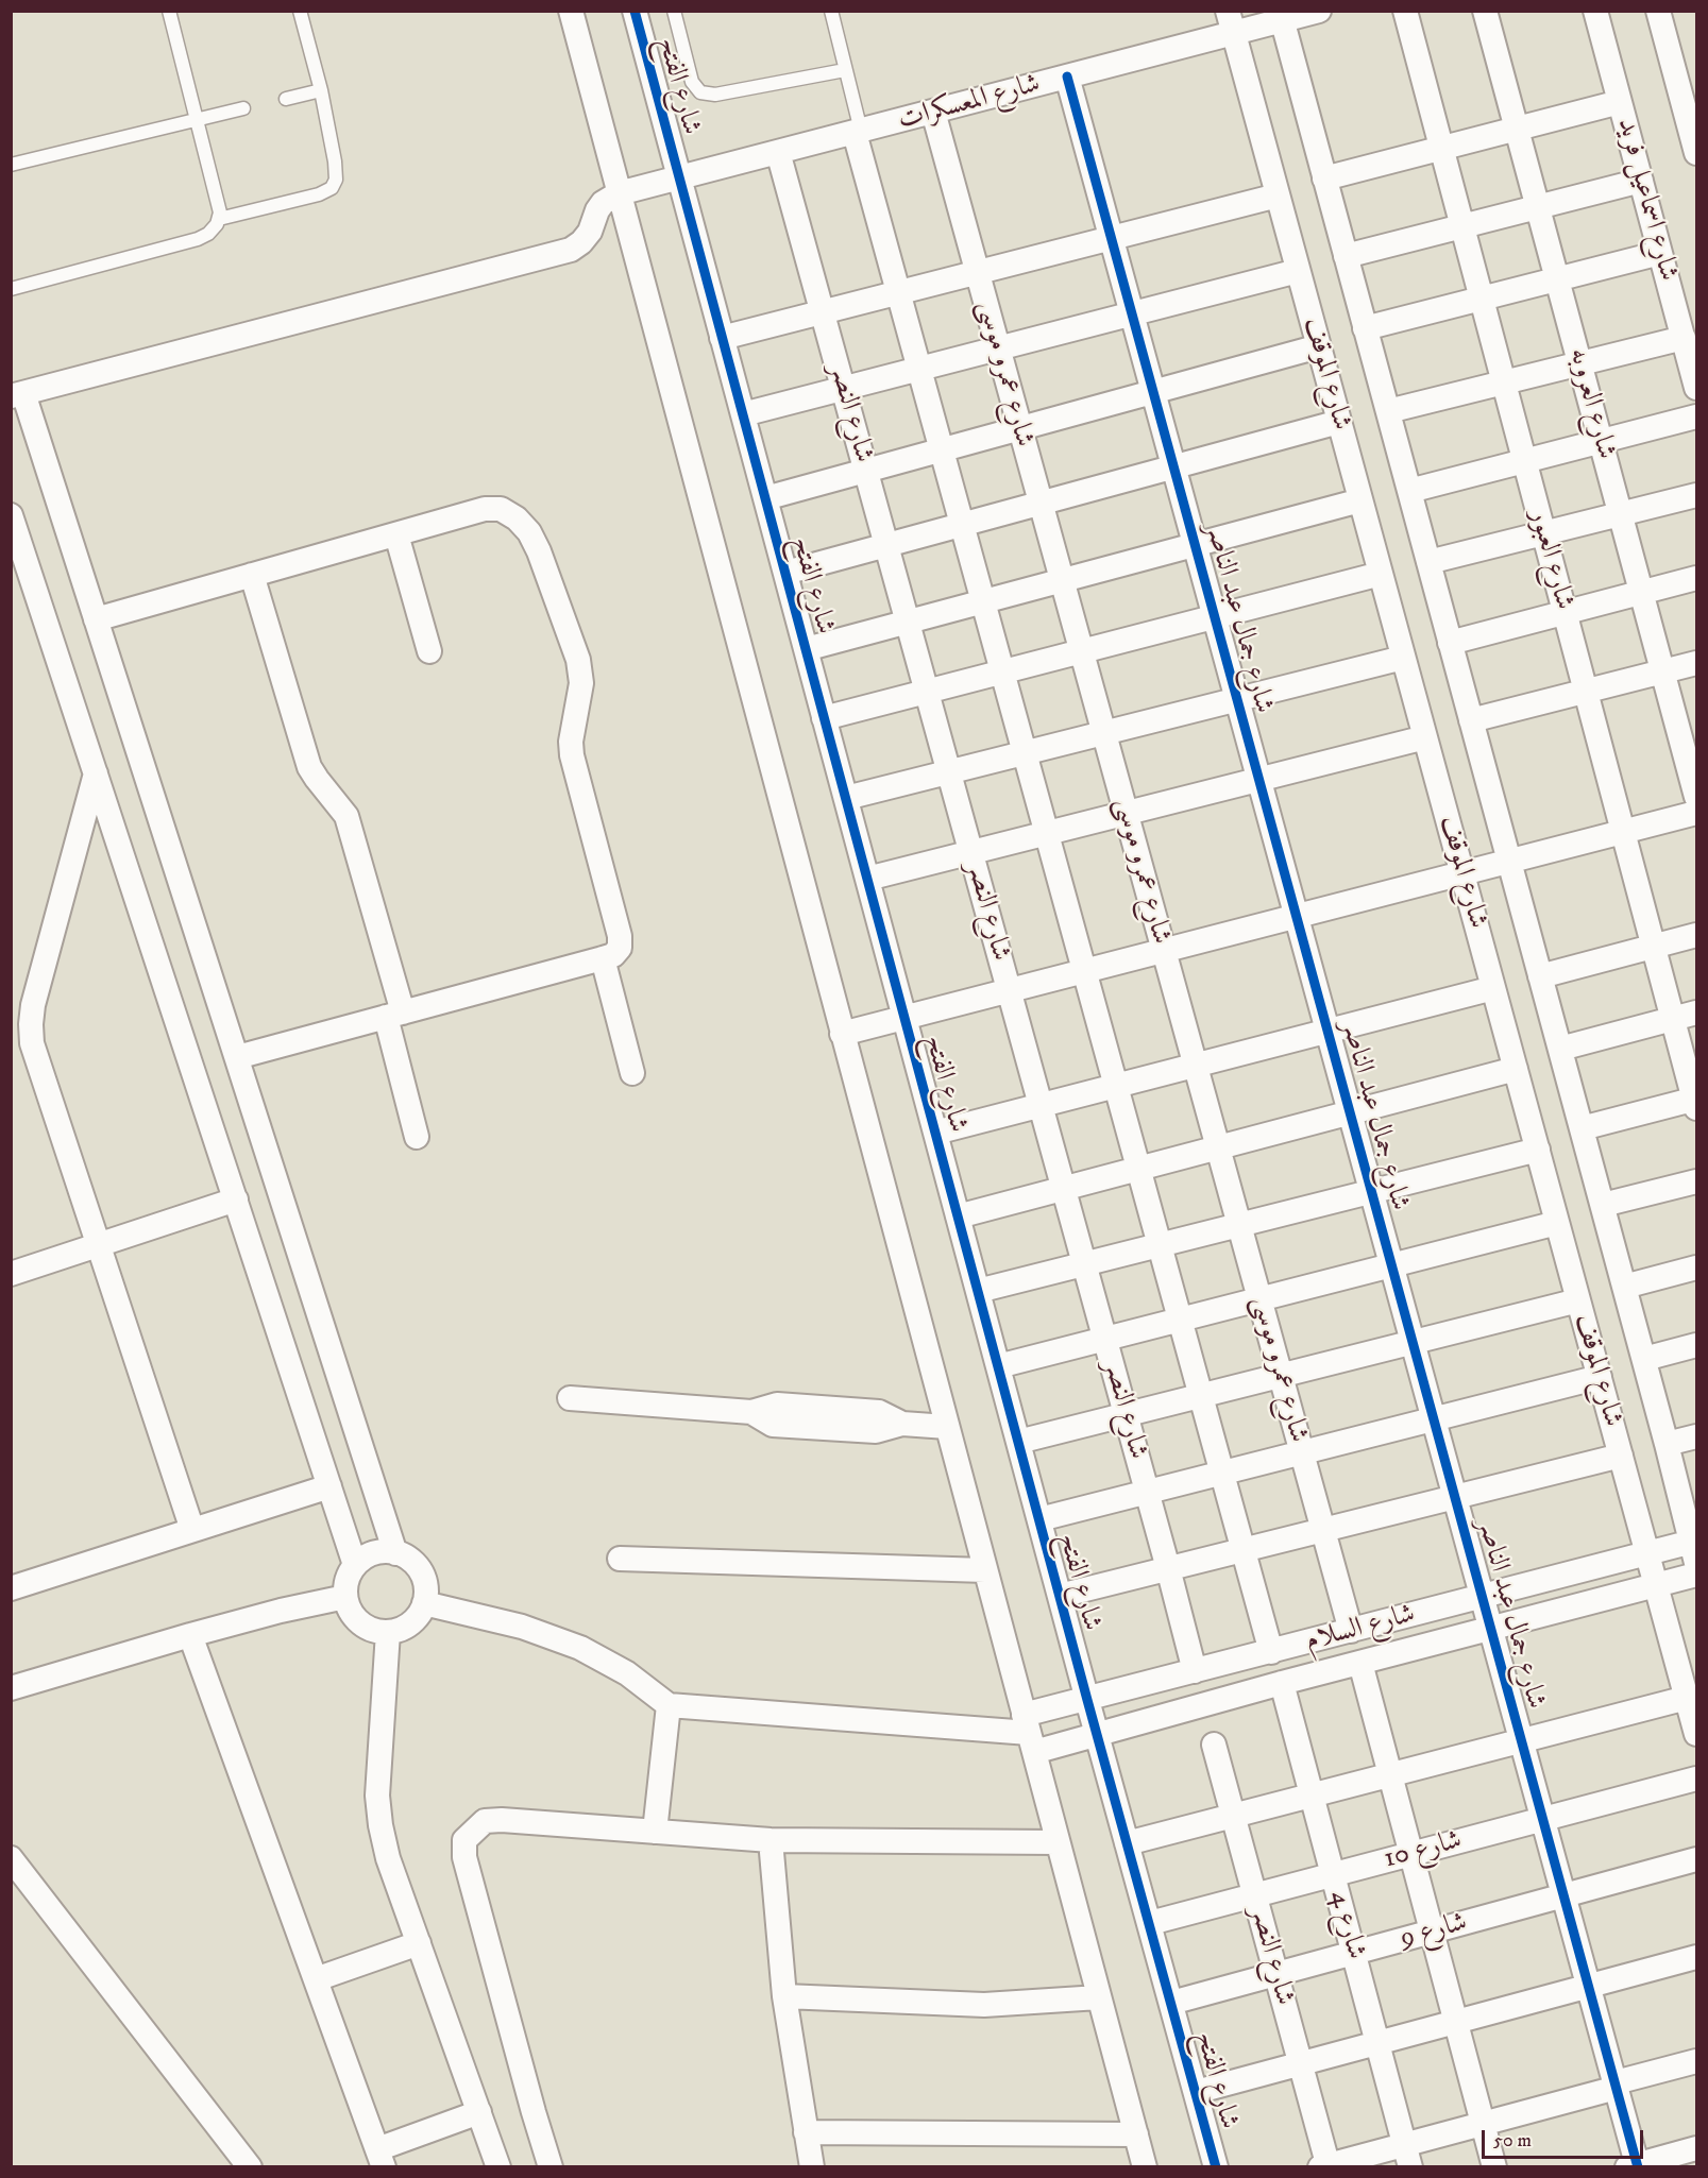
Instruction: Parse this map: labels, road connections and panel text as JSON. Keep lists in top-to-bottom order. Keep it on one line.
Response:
{"streets":{"street":["شارع الفتح","شارع المعسكرات","شارع اسماعيل فريد","شارع عمرو موسى","شارع الموقف","شارع العروبه","شارع النصر","شارع العبور","شارع جمال عبد الناصر","شارع السلام","شارع 10","شارع 4","شارع 9"]},"crossings":[["شارع الفتح","شارع المعسكرات"],["شارع الفتح","شارع السلام"],["شارع الفتح","شارع 10"],["شارع الفتح","شارع 9"],["شارع المعسكرات","شارع عمرو موسى"],["شارع المعسكرات","شارع الموقف"],["شارع المعسكرات","شارع النصر"],["شارع المعسكرات","شارع جمال عبد الناصر"],["شارع عمرو موسى","شارع السلام"],["شارع الموقف","شارع السلام"],["شارع النصر","شارع السلام"],["شارع النصر","شارع 10"],["شارع النصر","شارع 9"],["شارع جمال عبد الناصر","شارع السلام"],["شارع جمال عبد الناصر","شارع 10"],["شارع جمال عبد الناصر","شارع 9"],["شارع السلام","شارع 4"],["شارع 10","شارع 4"],["شارع 4","شارع 9"]],"scale_bar":"50 m"}
